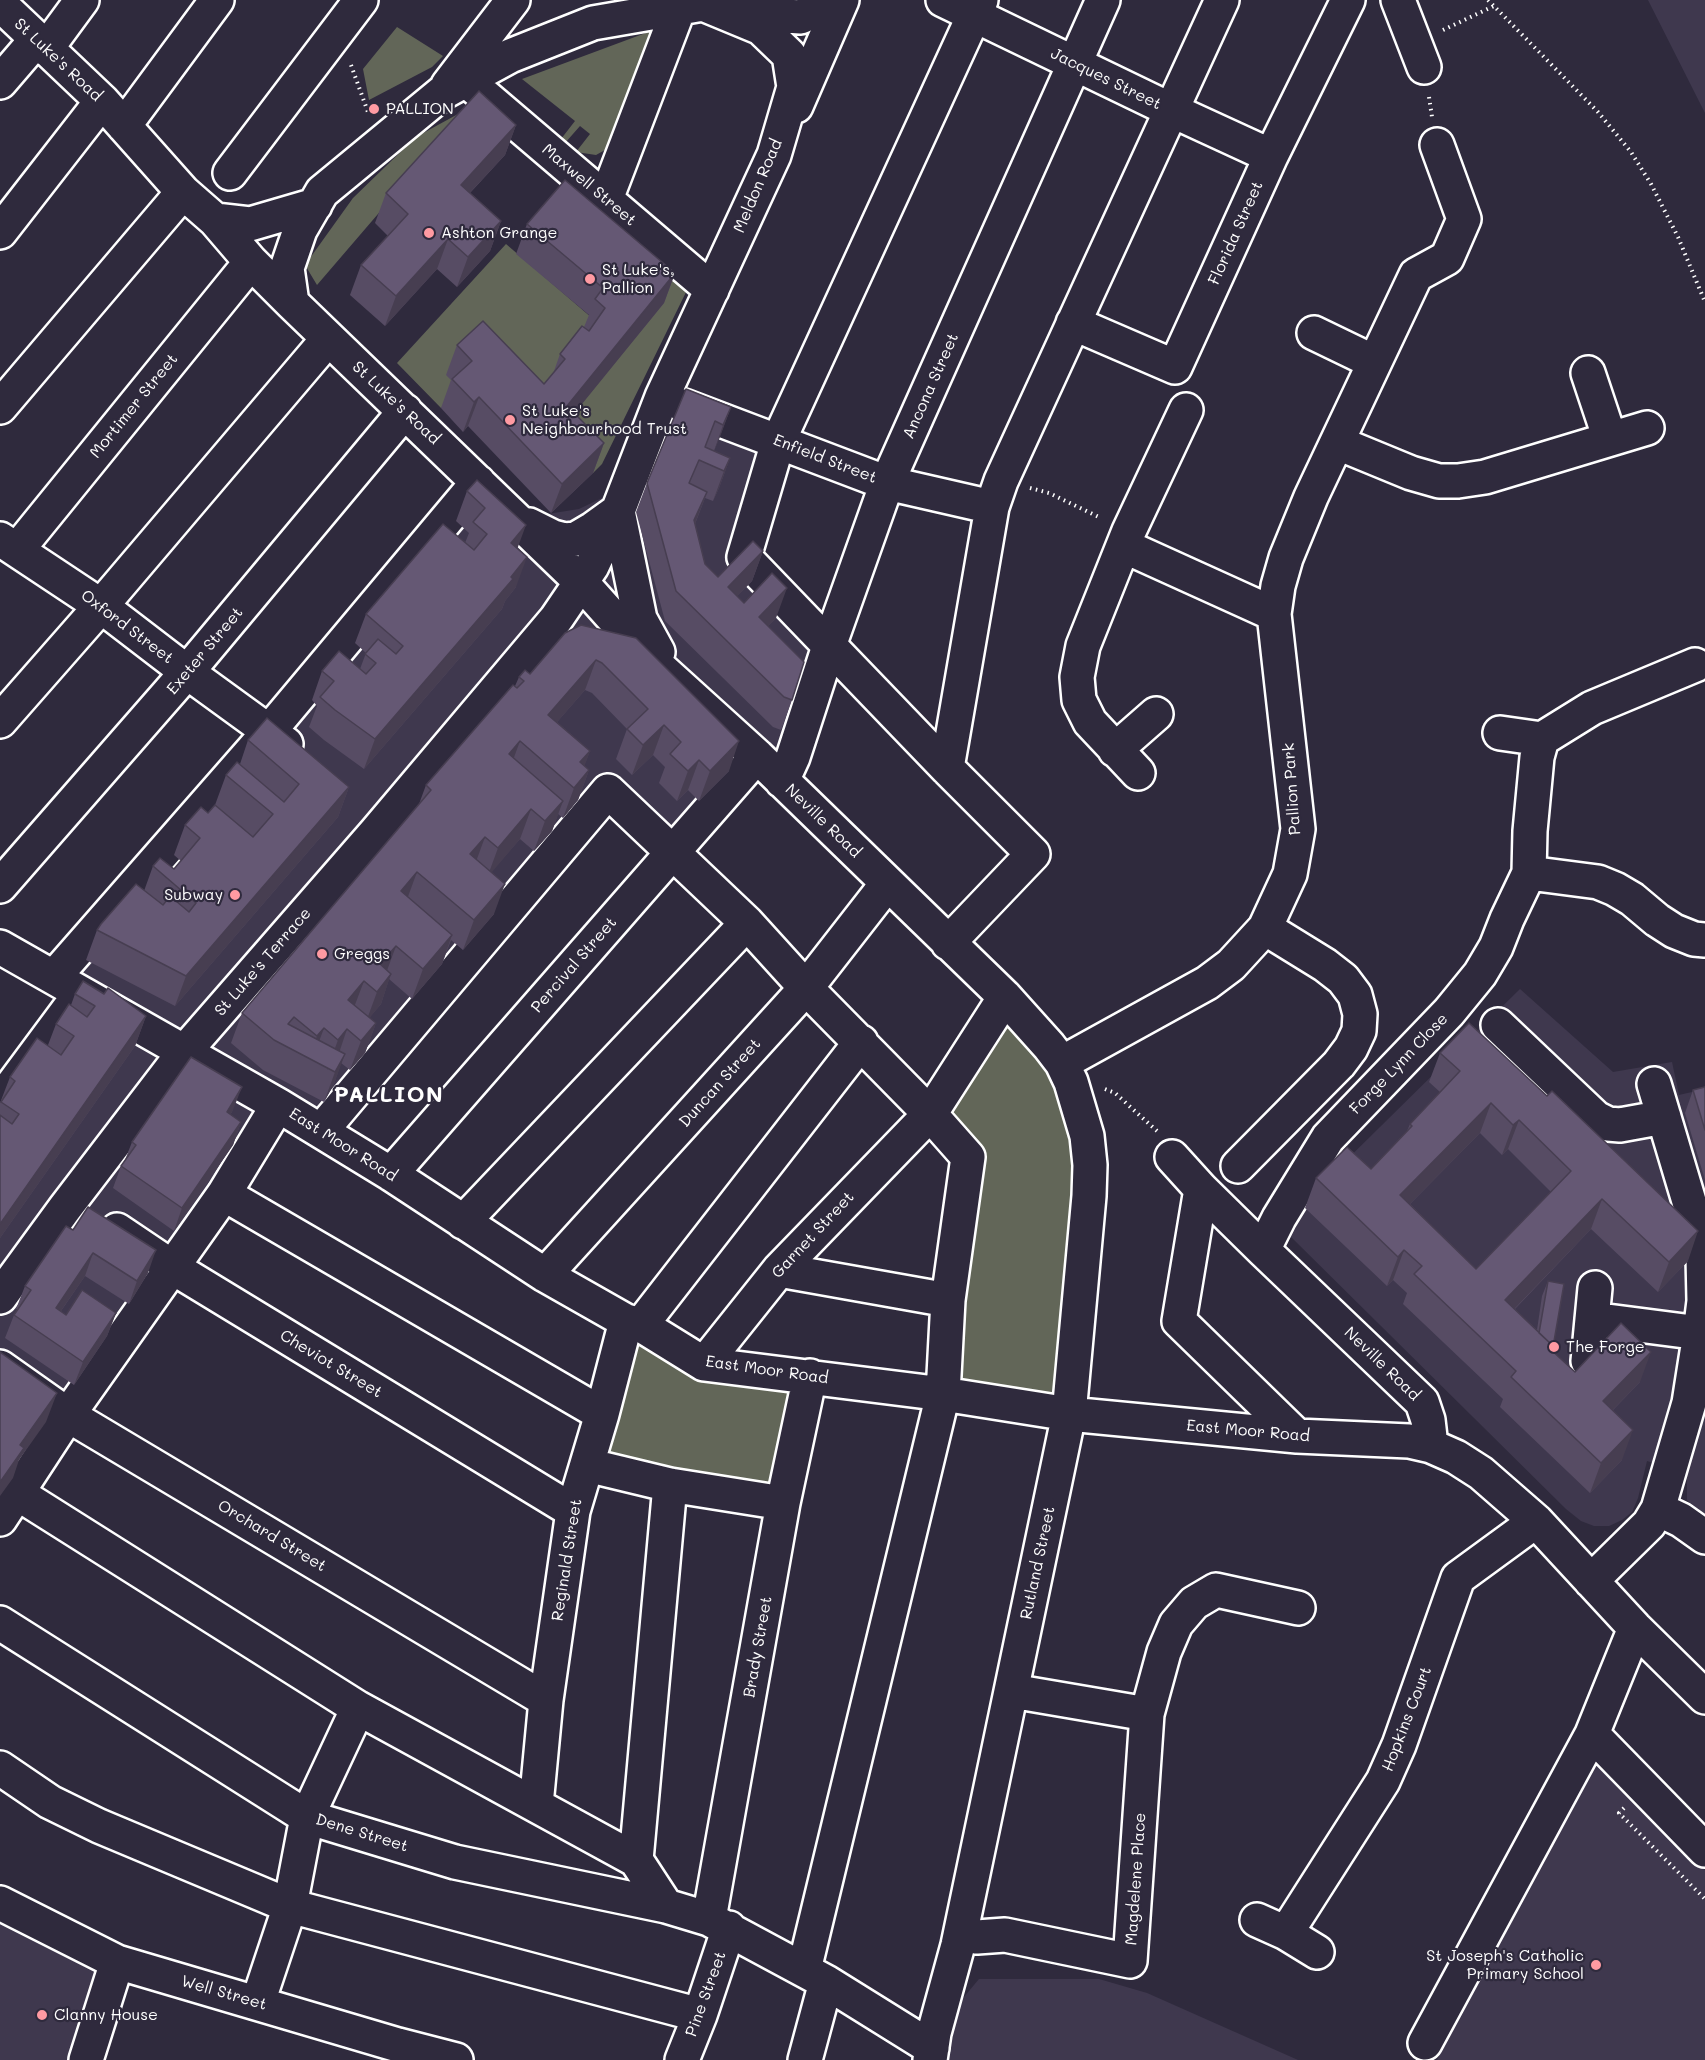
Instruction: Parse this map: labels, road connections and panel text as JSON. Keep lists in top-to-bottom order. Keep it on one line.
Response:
{"streets":{"street":["St Luke's Road","Jacques Street","Maxwell Street","Meldon Road","Florida Street","Ancona Street","Mortimer Street","Enfield Street","Oxford Street","Exeter Street","Pallion Park","Neville Road","St Luke's Terrace","Percival Street","Forge Lynn Close","Duncan Street","East Moor Road","Garnet Street","Cheviot Street","Orchard Street","Reginald Street","Rutland Street","Brady Street","Hopkins Court","Dene Street","Magdelene Place","Well Street","Pine Street"]},"crossings":[["St Luke's Road","Meldon Road"],["St Luke's Road","Mortimer Street"],["St Luke's Road","Exeter Street"],["St Luke's Road","Neville Road"],["Jacques Street","Florida Street"],["Jacques Street","Ancona Street"],["Maxwell Street","Meldon Road"],["Meldon Road","Enfield Street"],["Meldon Road","Neville Road"],["Meldon Road","St Luke's Terrace"],["Ancona Street","Enfield Street"],["Ancona Street","Neville Road"],["Mortimer Street","Oxford Street"],["Oxford Street","Exeter Street"],["Pallion Park","Neville Road"],["Pallion Park","Rutland Street"],["Neville Road","Percival Street"],["Neville Road","Forge Lynn Close"],["Neville Road","Duncan Street"],["Neville Road","East Moor Road"],["Neville Road","Garnet Street"],["Neville Road","Rutland Street"],["St Luke's Terrace","East Moor Road"],["Percival Street","East Moor Road"],["Duncan Street","East Moor Road"],["East Moor Road","Garnet Street"],["East Moor Road","Reginald Street"],["East Moor Road","Rutland Street"],["East Moor Road","Brady Street"],["Cheviot Street","Reginald Street"],["Orchard Street","Reginald Street"],["Rutland Street","Dene Street"],["Brady Street","Dene Street"],["Brady Street","Pine Street"],["Dene Street","Pine Street"]],"districts":["PALLION"],"places":["PALLION","Ashton Grange","St Luke's, Pallion","St Luke's Neighbourhood Trust","Subway","Greggs","The Forge","St Joseph's Catholic Primary School","Clanny House"]}
